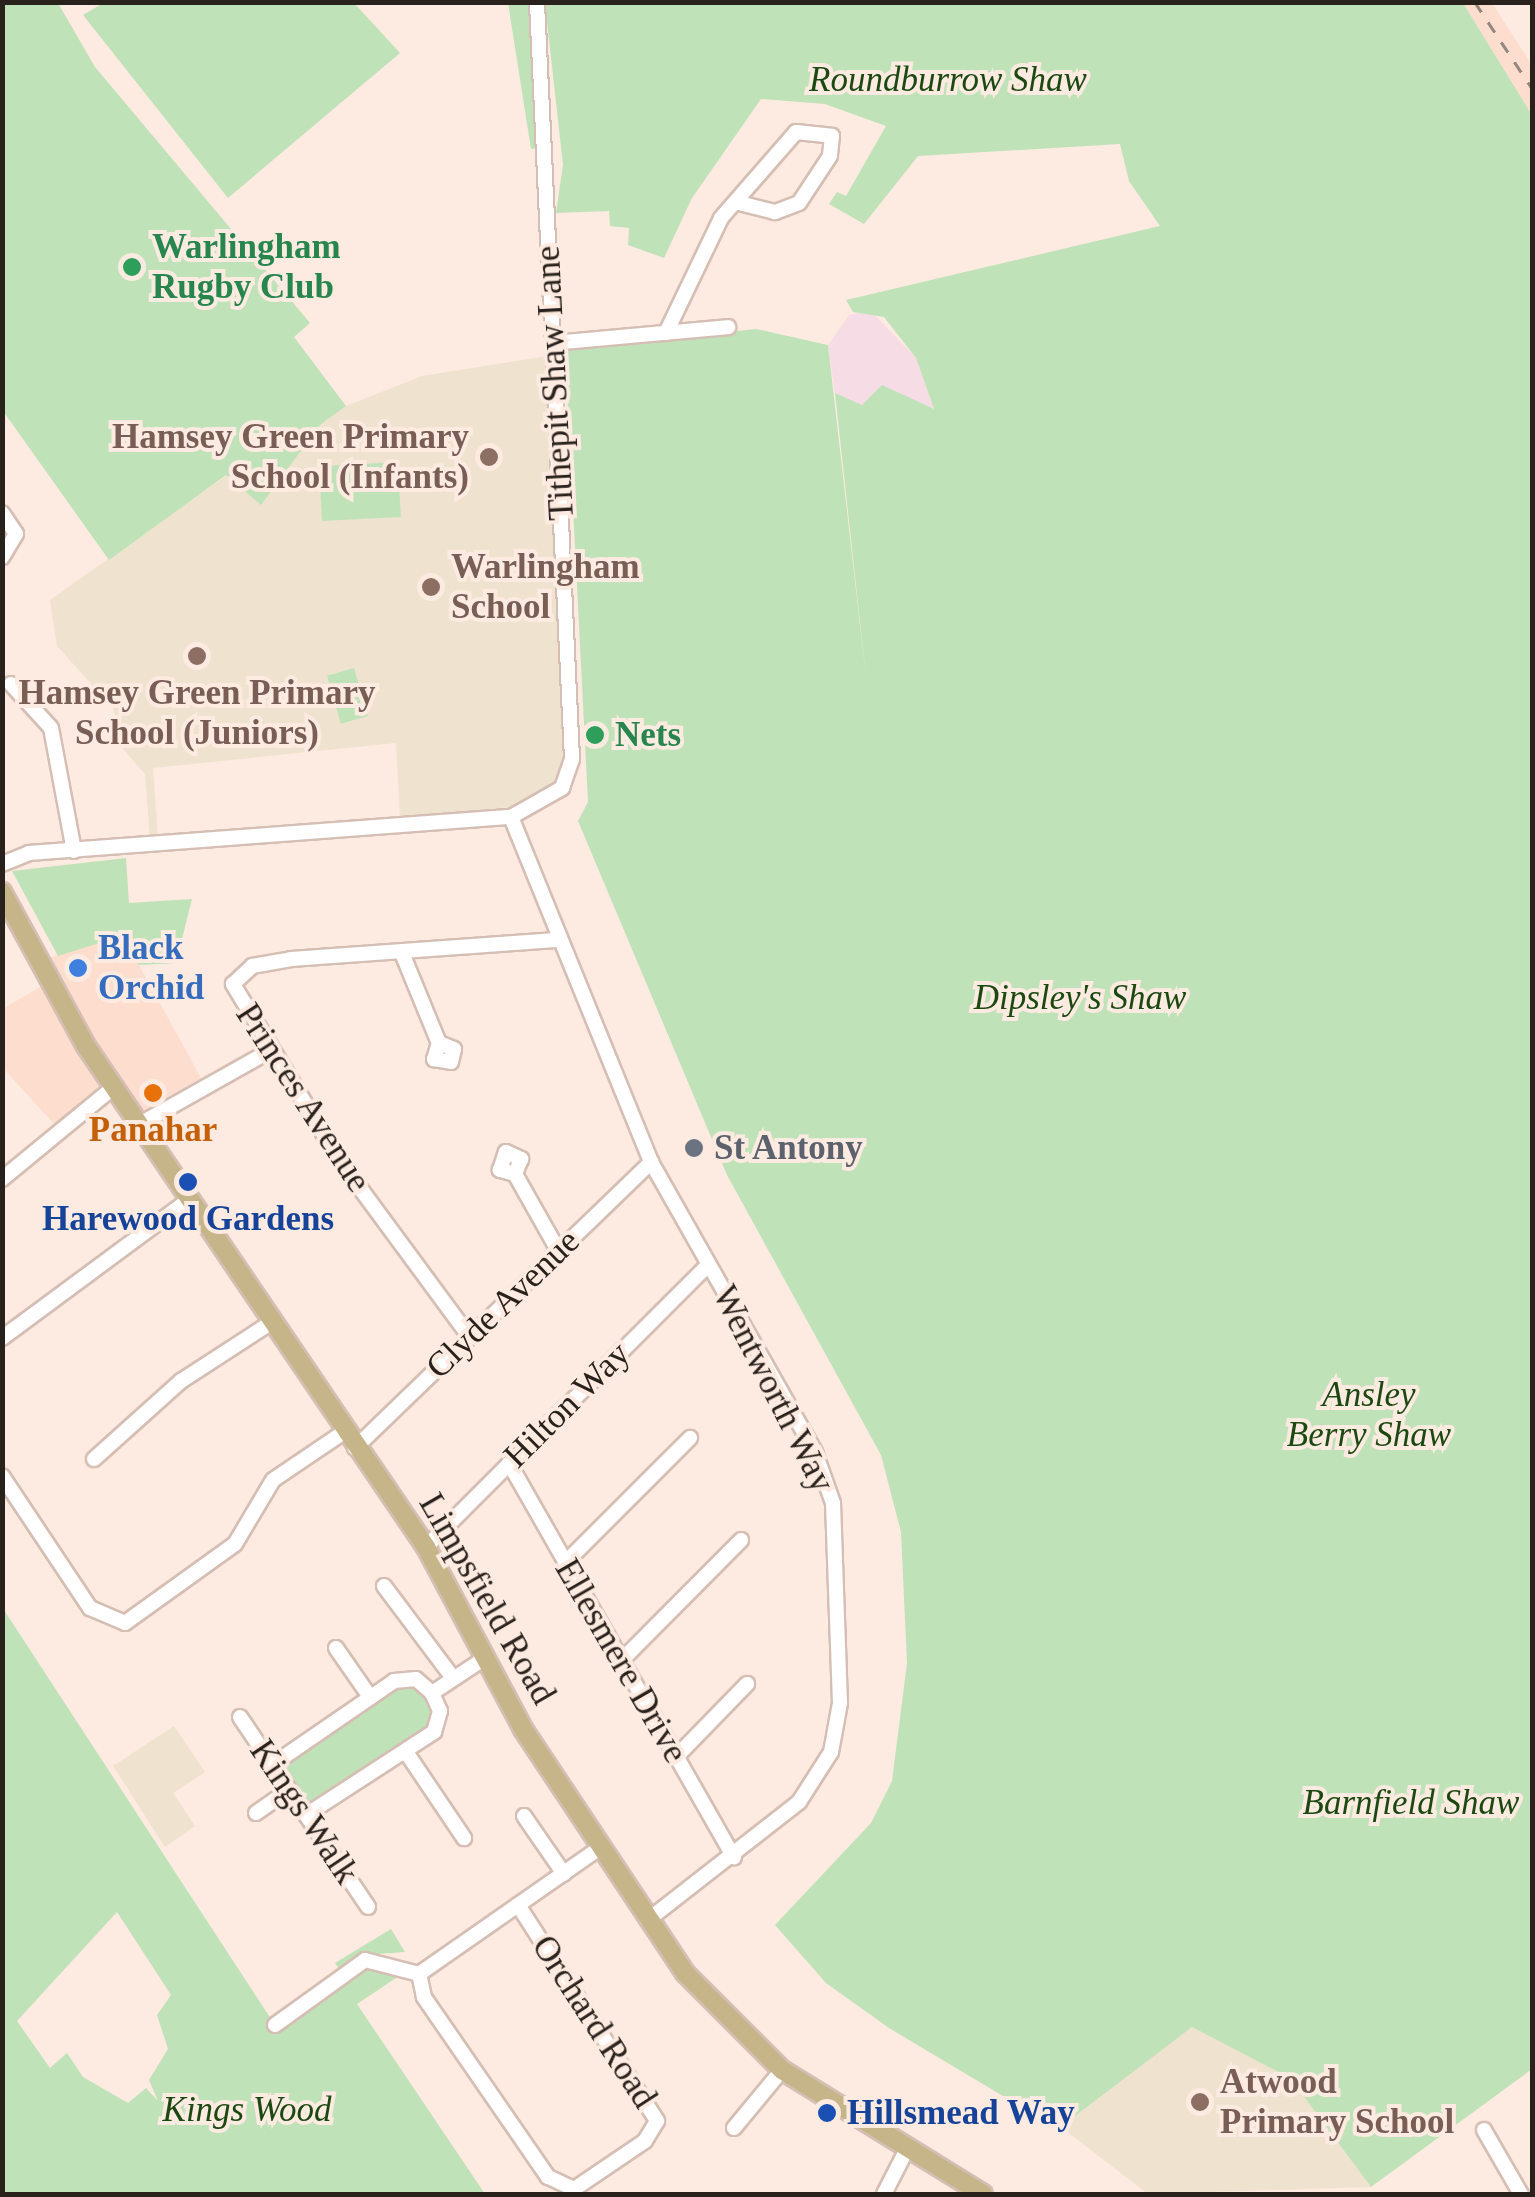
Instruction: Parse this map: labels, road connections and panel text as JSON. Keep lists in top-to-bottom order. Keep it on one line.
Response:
{"streets":{"main road":["Limpsfield Road"],"street":["Tithepit Shaw Lane","Princes Avenue","Clyde Avenue","Wentworth Way","Hilton Way","Ellesmere Drive","Kings Walk","Orchard Road"]},"crossings":[["Tithepit Shaw Lane","Wentworth Way"],["Princes Avenue","Clyde Avenue"],["Princes Avenue","Wentworth Way"],["Clyde Avenue","Wentworth Way"],["Clyde Avenue","Limpsfield Road"],["Wentworth Way","Hilton Way"],["Wentworth Way","Limpsfield Road"],["Wentworth Way","Ellesmere Drive"],["Hilton Way","Limpsfield Road"],["Hilton Way","Ellesmere Drive"],["Limpsfield Road","Orchard Road"]],"parks":["Roundburrow Shaw","Dipsley's Shaw","Ansley Berry Shaw","Barnfield Shaw","Kings Wood"],"places":["Warlingham Rugby Club","Hamsey Green Primary School (Infants)","Warlingham School","Hamsey Green Primary School (Juniors)","Nets","Black Orchid","Panahar","St Antony","Harewood Gardens","Atwood Primary School","Hillsmead Way"]}
